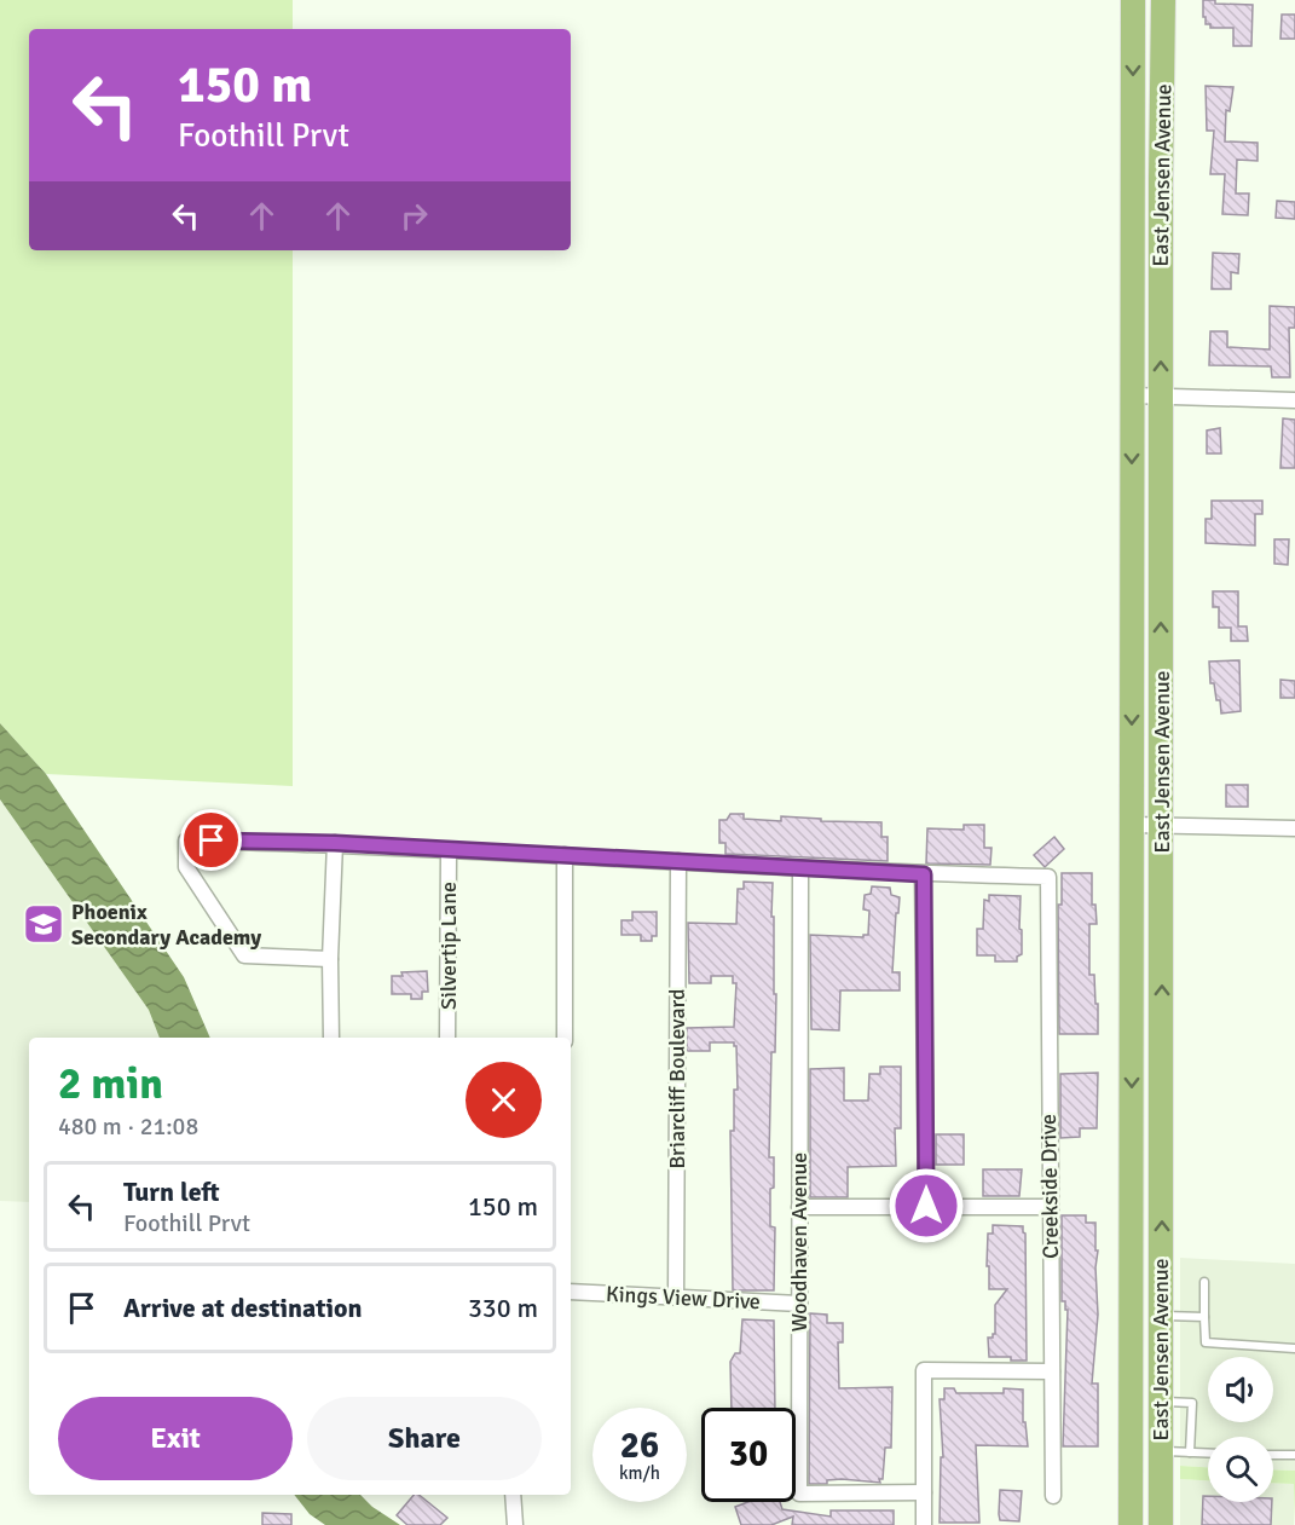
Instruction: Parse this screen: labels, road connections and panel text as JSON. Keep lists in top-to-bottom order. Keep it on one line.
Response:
{"streets":{"main road":["East Jensen Avenue"],"street":["Silvertip Lane","Briarcliff Boulevard","Creekside Drive","Woodhaven Avenue","Kings View Drive"]},"crossings":[["Briarcliff Boulevard","Kings View Drive"],["Woodhaven Avenue","Kings View Drive"]],"places":{"school or university":["Phoenix Secondary Academy"]},"page":{"turn":["150 m","Foothill Prvt"],"heading":["2 min","480 m · 21:08"],"list":[{"name":"Turn left","note":"Foothill Prvt","value":"150 m"},{"name":"Arrive at destination","value":"330 m"}],"buttons":["Exit","Share"],"speed":"26 km/h","limit":"30"}}
